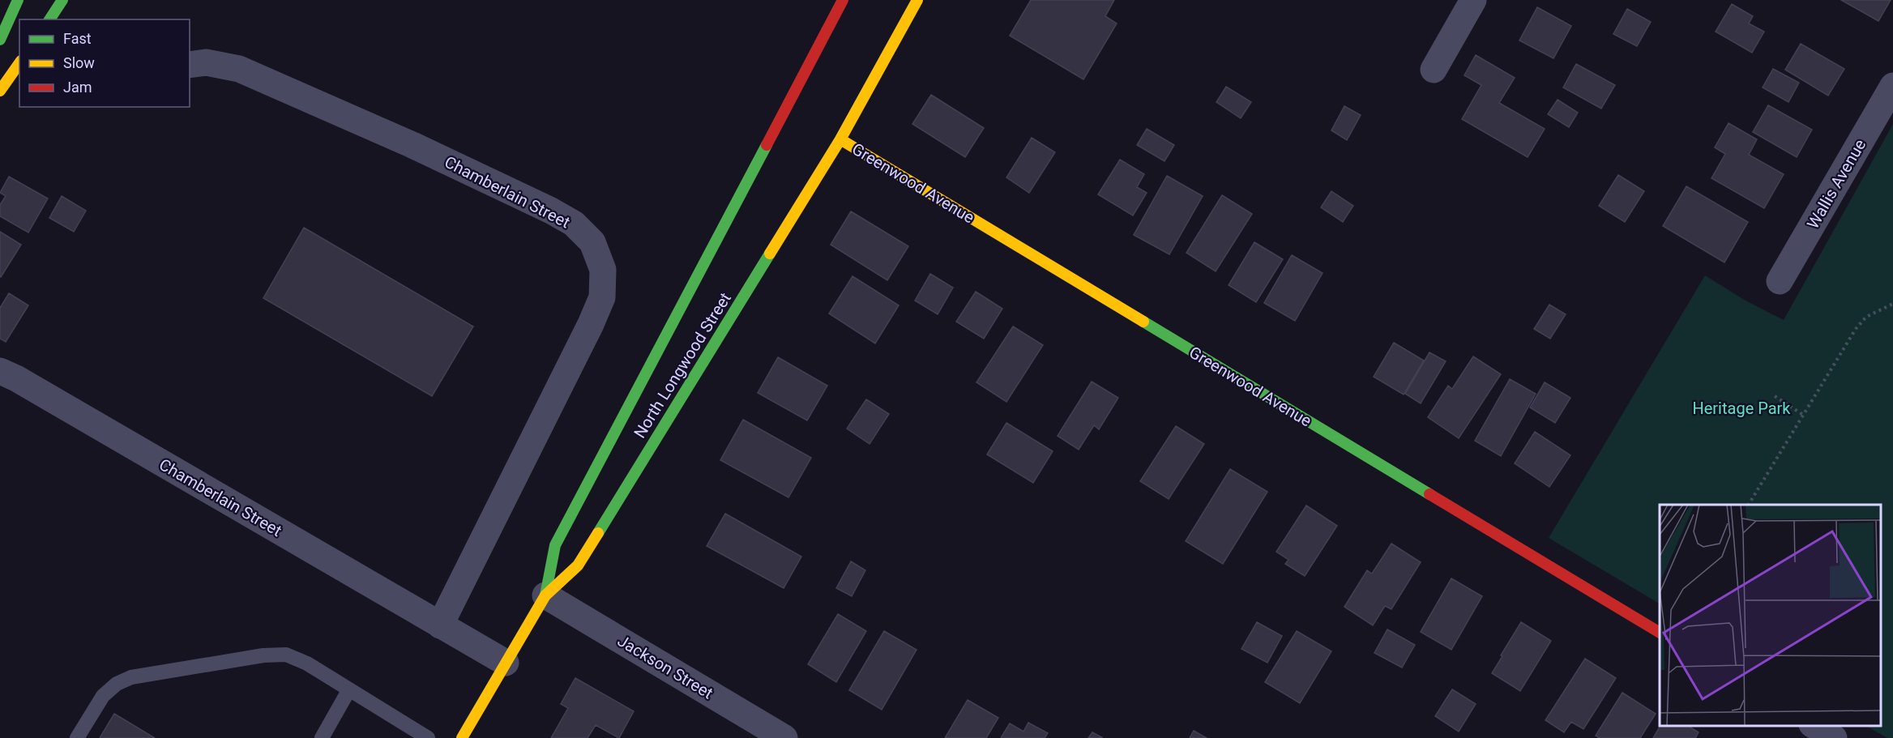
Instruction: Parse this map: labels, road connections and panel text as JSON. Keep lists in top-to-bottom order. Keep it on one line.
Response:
{"streets":{"street":["Greenwood Avenue","Wallis Avenue","Chamberlain Street","North Longwood Street","Jackson Street"]},"crossings":[["Greenwood Avenue","North Longwood Street"],["Chamberlain Street","North Longwood Street"],["North Longwood Street","Jackson Street"]],"parks":["Heritage Park"],"legend":["Fast","Slow","Jam"]}
